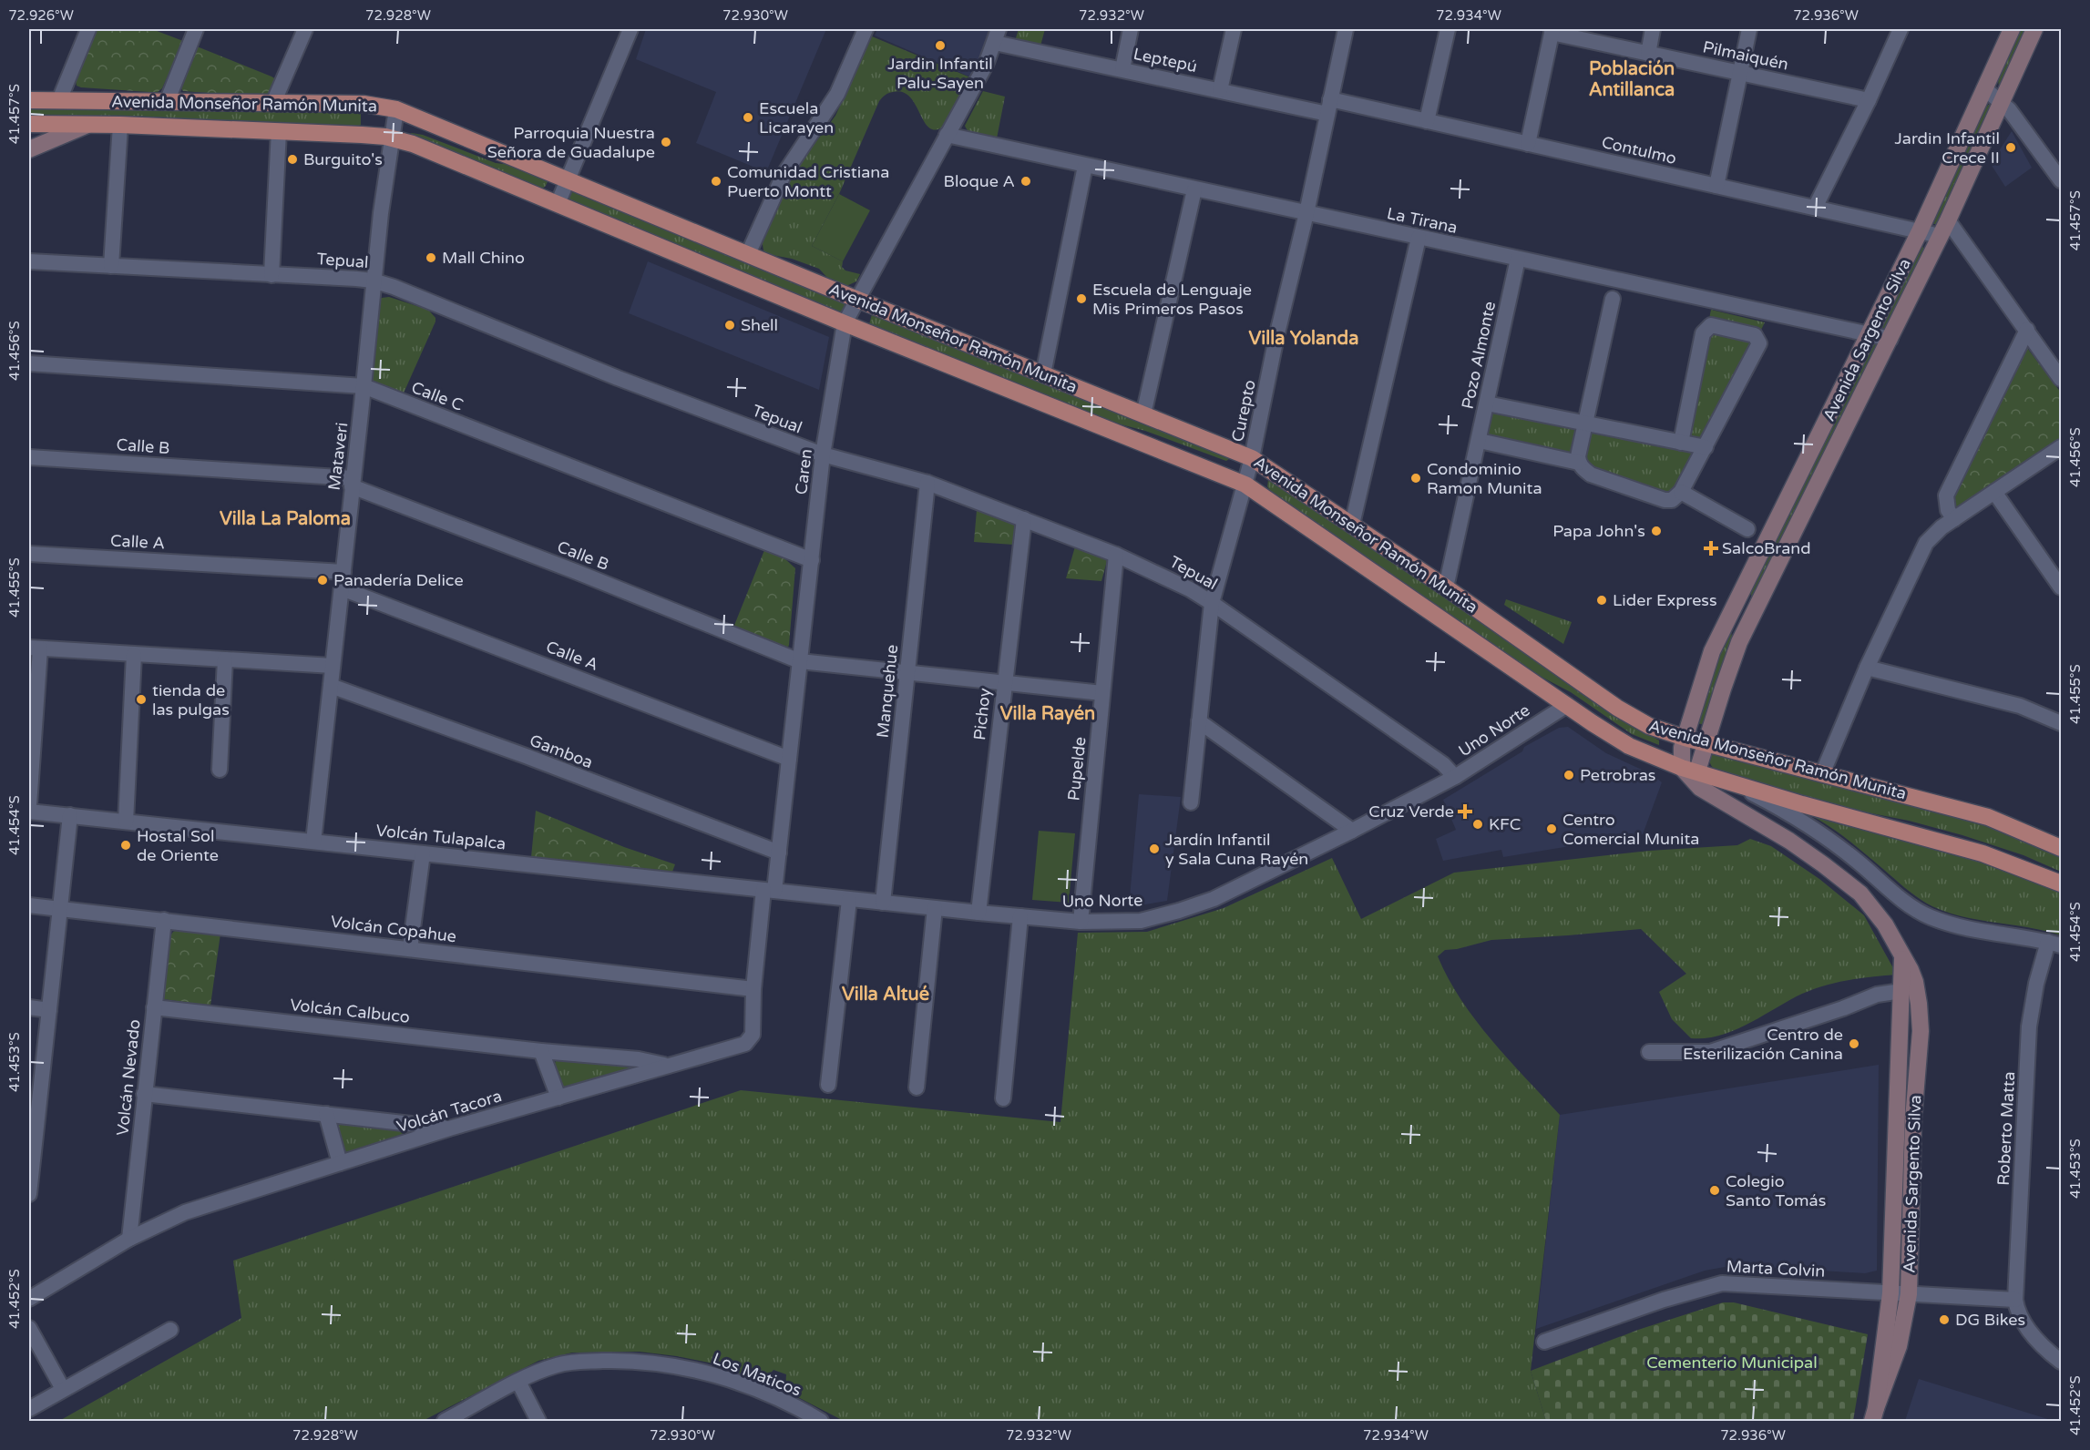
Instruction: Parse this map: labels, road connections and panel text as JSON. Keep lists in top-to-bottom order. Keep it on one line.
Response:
{"streets":{"main road":["Avenida Monseñor Ramón Munita","Avenida Sargento Silva"],"street":["Pilmaiquén","Leptepú","Contulmo","La Tirana","Tepual","Pozo Almonte","Calle C","Curepto","Calle B","Mataveri","Caren","Calle A","Manquehue","Pichoy","Uno Norte","Gamboa","Pupelde","Volcán Tulapalca","Volcán Copahue","Volcán Calbuco","Volcán Nevado","Volcán Tacora","Roberto Matta","Marta Colvin","Los Maticos"]},"crossings":[["Leptepú","Contulmo"],["Leptepú","Curepto"],["Leptepú","Caren"],["Avenida Monseñor Ramón Munita","Avenida Sargento Silva"],["Avenida Monseñor Ramón Munita","Pozo Almonte"],["Avenida Monseñor Ramón Munita","Curepto"],["Avenida Monseñor Ramón Munita","Mataveri"],["Avenida Monseñor Ramón Munita","Caren"],["Avenida Monseñor Ramón Munita","Uno Norte"],["Contulmo","Avenida Sargento Silva"],["Contulmo","Curepto"],["La Tirana","Avenida Sargento Silva"],["La Tirana","Pozo Almonte"],["La Tirana","Curepto"],["La Tirana","Caren"],["Tepual","Curepto"],["Tepual","Mataveri"],["Tepual","Caren"],["Tepual","Manquehue"],["Tepual","Pichoy"],["Tepual","Uno Norte"],["Tepual","Pupelde"],["Avenida Sargento Silva","Marta Colvin"],["Calle C","Mataveri"],["Calle C","Caren"],["Calle B","Mataveri"],["Calle B","Caren"],["Calle B","Manquehue"],["Calle B","Pichoy"],["Calle B","Pupelde"],["Mataveri","Calle A"],["Mataveri","Gamboa"],["Mataveri","Volcán Tulapalca"],["Caren","Calle A"],["Caren","Gamboa"],["Caren","Volcán Tulapalca"],["Caren","Volcán Tacora"],["Manquehue","Uno Norte"],["Pichoy","Uno Norte"],["Uno Norte","Pupelde"],["Uno Norte","Volcán Tulapalca"],["Volcán Tulapalca","Volcán Tacora"],["Volcán Copahue","Volcán Nevado"],["Volcán Copahue","Volcán Tacora"],["Volcán Calbuco","Volcán Nevado"],["Volcán Calbuco","Volcán Tacora"],["Volcán Nevado","Volcán Tacora"],["Roberto Matta","Marta Colvin"]],"districts":["Población Antillanca","Villa Yolanda","Villa La Paloma","Villa Rayén","Villa Altué"],"parks":["Cementerio Municipal"],"places":{"other":["Jardin Infantil Palu-Sayen","Escuela Licarayen","Parroquia Nuestra Señora de Guadalupe","Jardin Infantil Crece II","Burguito's","Comunidad Cristiana Puerto Montt","Bloque A","Mall Chino","Escuela de Lenguaje Mis Primeros Pasos","Shell","Condominio Ramon Munita","Papa John's","Panadería Delice","Lider Express","tienda de las pulgas","Petrobras","KFC","Centro Comercial Munita","Hostal Sol de Oriente","Jardín Infantil y Sala Cuna Rayén","Centro de Esterilización Canina","Colegio Santo Tomás","DG Bikes"],"health":["SalcoBrand","Cruz Verde"]},"coordinates":["72.926°W","72.928°W","72.930°W","72.932°W","72.934°W","72.936°W","41.457°S","41.456°S","41.455°S","41.454°S","41.453°S","41.452°S"]}
